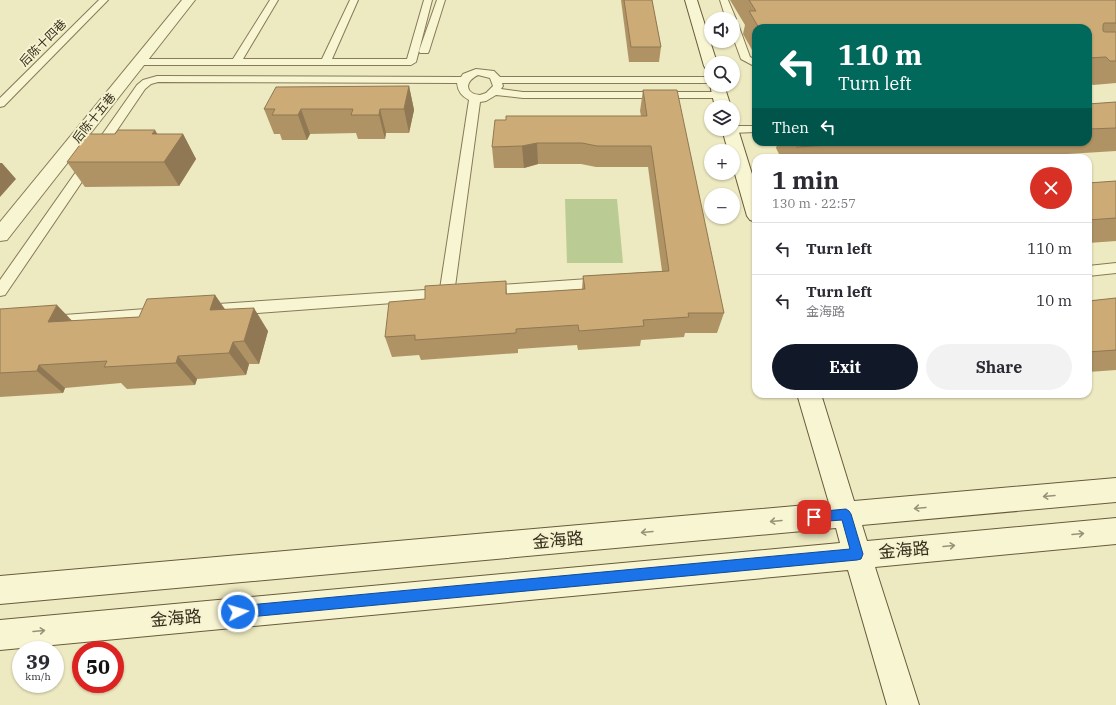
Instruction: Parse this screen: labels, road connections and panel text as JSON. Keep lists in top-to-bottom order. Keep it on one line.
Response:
{"streets":{"main road":["后陈十五巷","金海路"],"lane":["后陈十四巷"]},"page":{"map_buttons":["+","−"],"turn":["110 m","Turn left"],"then":"Then","heading":["1 min","130 m · 22:57"],"list":[{"name":"Turn left","value":"110 m"},{"name":"Turn left","note":"金海路","value":"10 m"}],"buttons":["Exit","Share"],"speed":"39 km/h","limit":"50"}}
